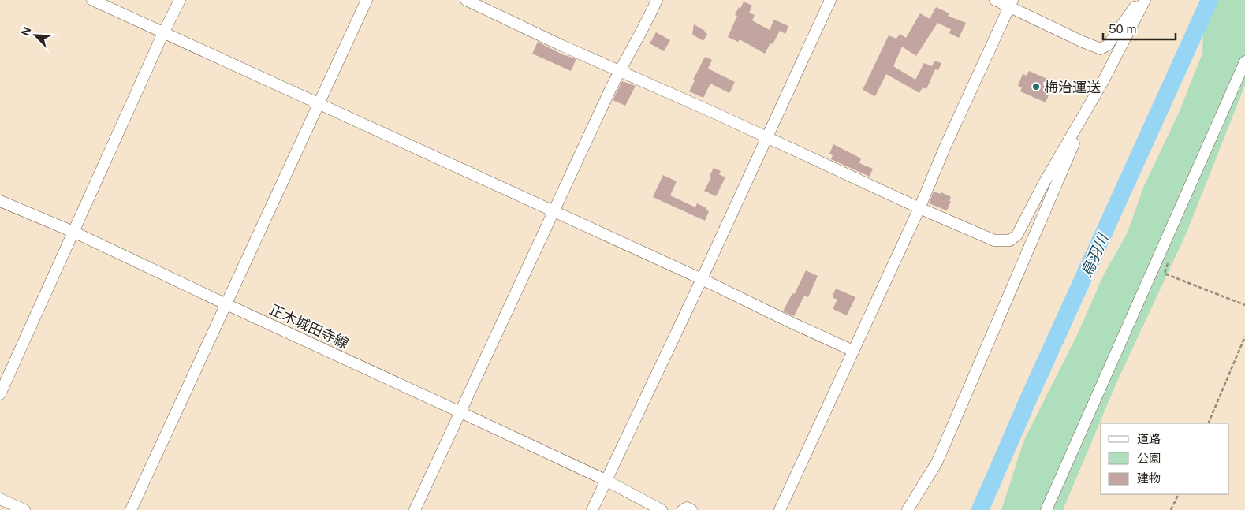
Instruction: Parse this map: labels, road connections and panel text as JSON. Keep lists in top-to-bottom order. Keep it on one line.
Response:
{"streets":{"street":["正木城田寺線"]},"water":["鳥羽川"],"places":["梅治運送"],"legend":["道路","公園","建物"],"scale_bar":"50 m","north":"top left"}
